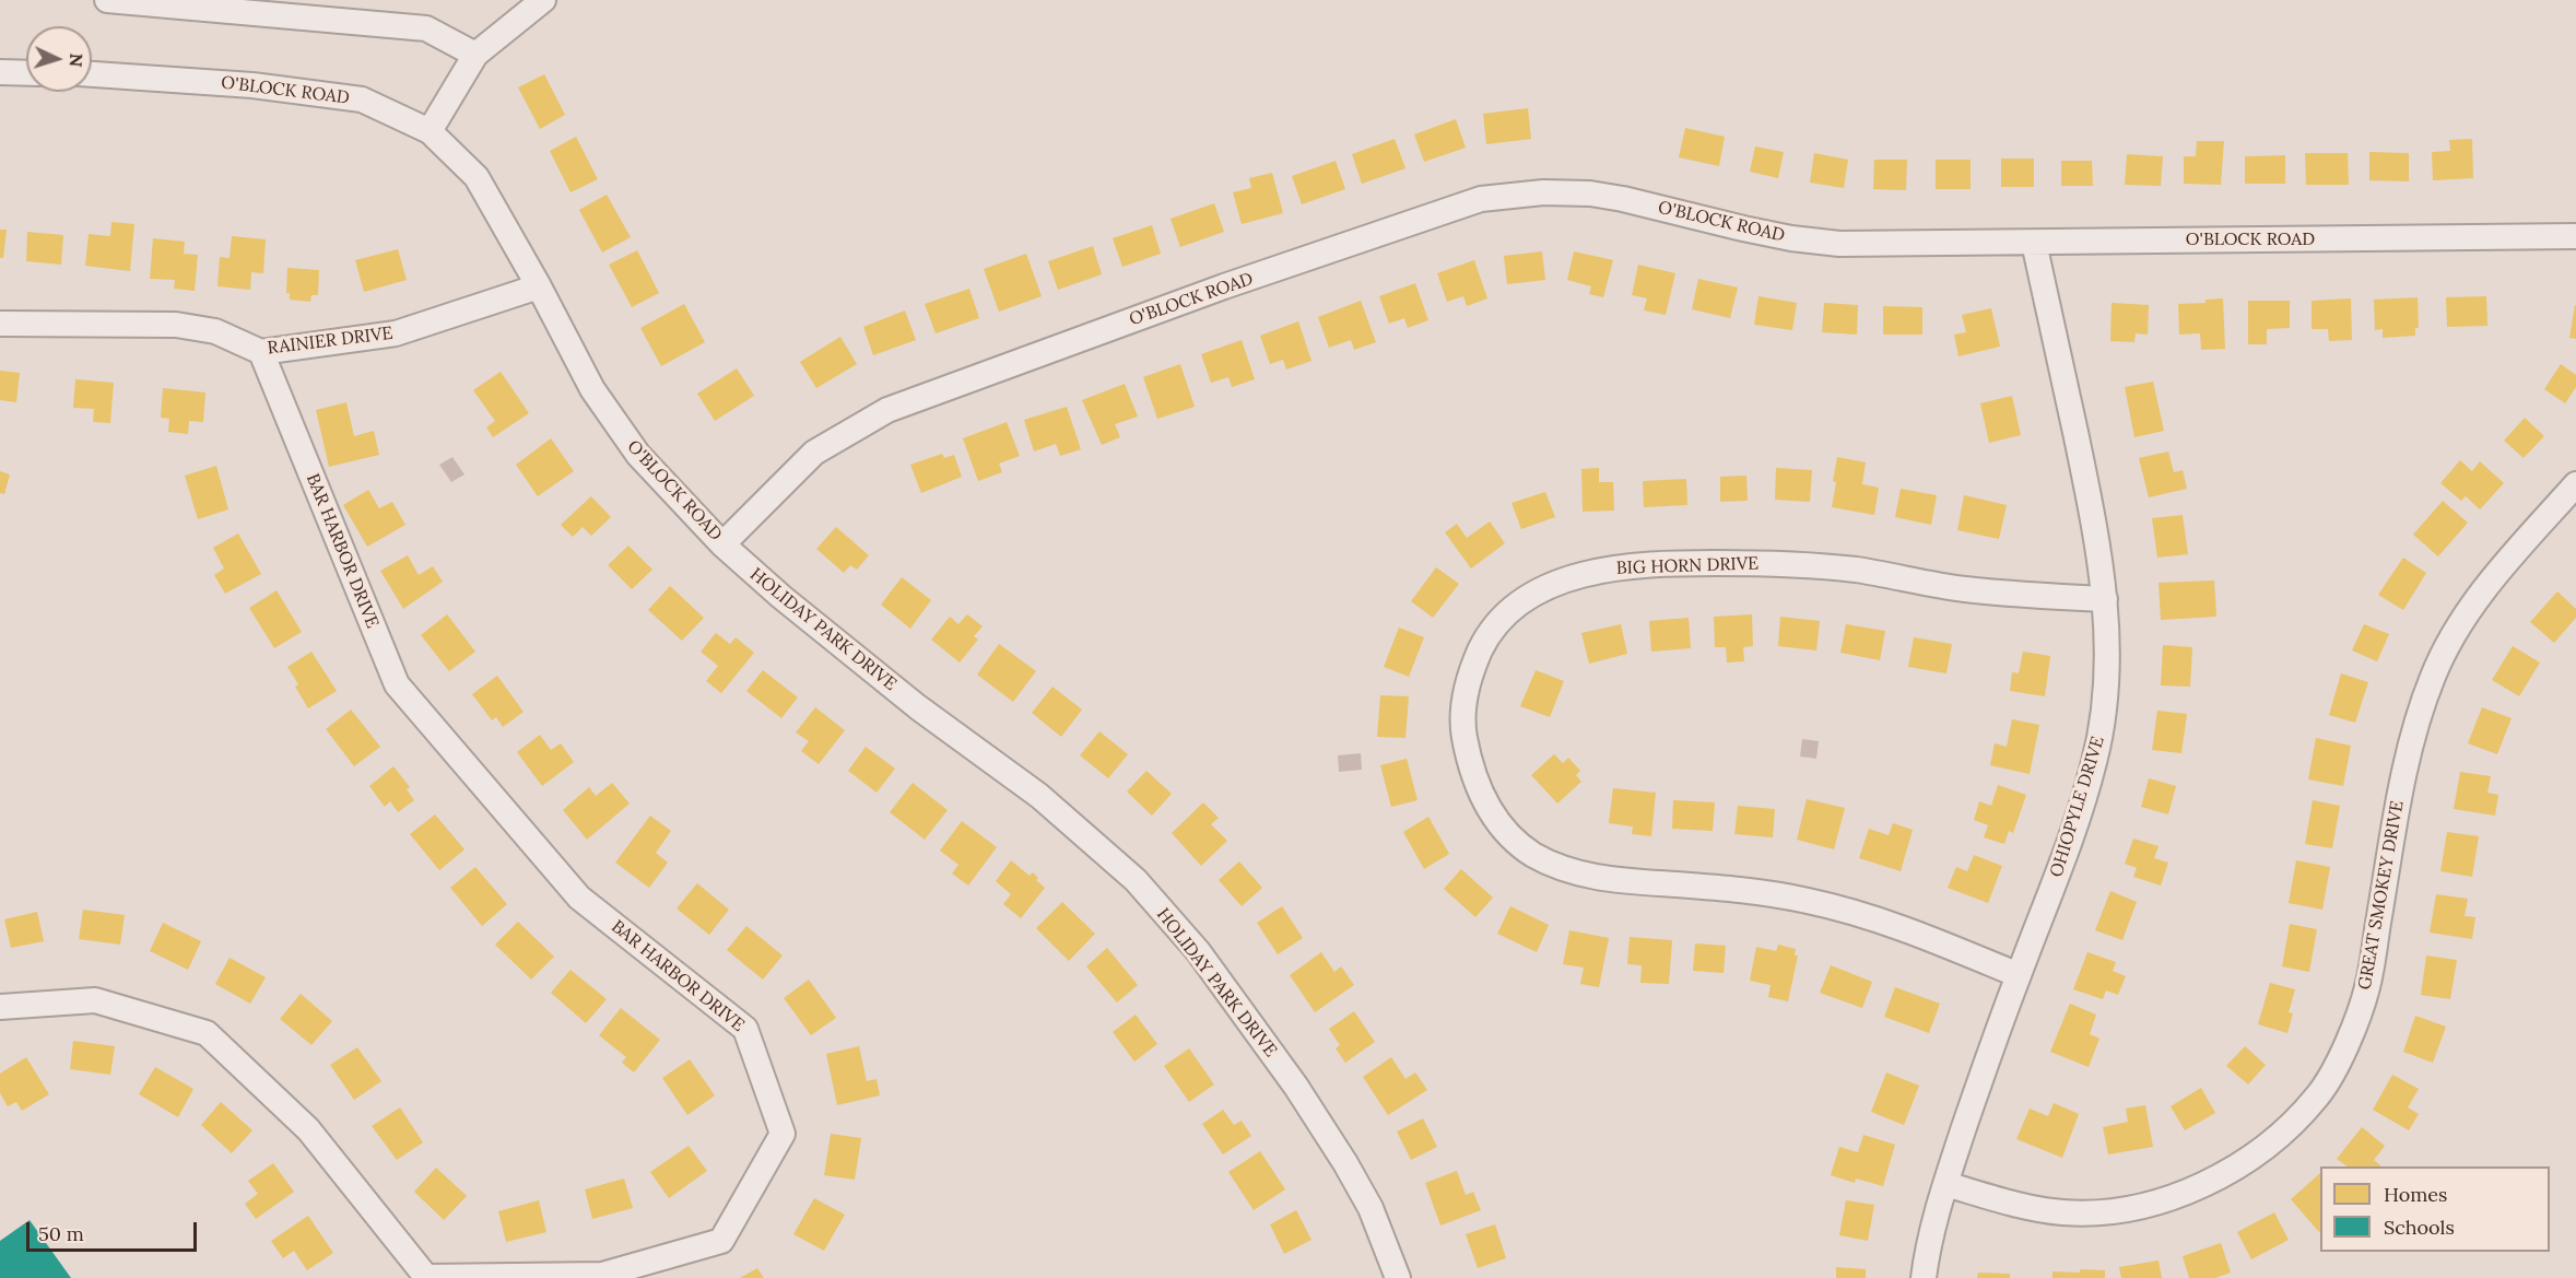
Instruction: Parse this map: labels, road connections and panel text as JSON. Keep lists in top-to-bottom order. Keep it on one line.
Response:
{"streets":{"street":["O'BLOCK ROAD","RAINIER DRIVE","BAR HARBOR DRIVE","BIG HORN DRIVE","HOLIDAY PARK DRIVE","OHIOPYLE DRIVE","GREAT SMOKEY DRIVE"]},"crossings":[["O'BLOCK ROAD","RAINIER DRIVE"],["O'BLOCK ROAD","HOLIDAY PARK DRIVE"],["O'BLOCK ROAD","OHIOPYLE DRIVE"],["RAINIER DRIVE","BAR HARBOR DRIVE"],["BIG HORN DRIVE","OHIOPYLE DRIVE"],["OHIOPYLE DRIVE","GREAT SMOKEY DRIVE"]],"legend":["Homes","Schools"],"scale_bar":"50 m","north":"right"}
